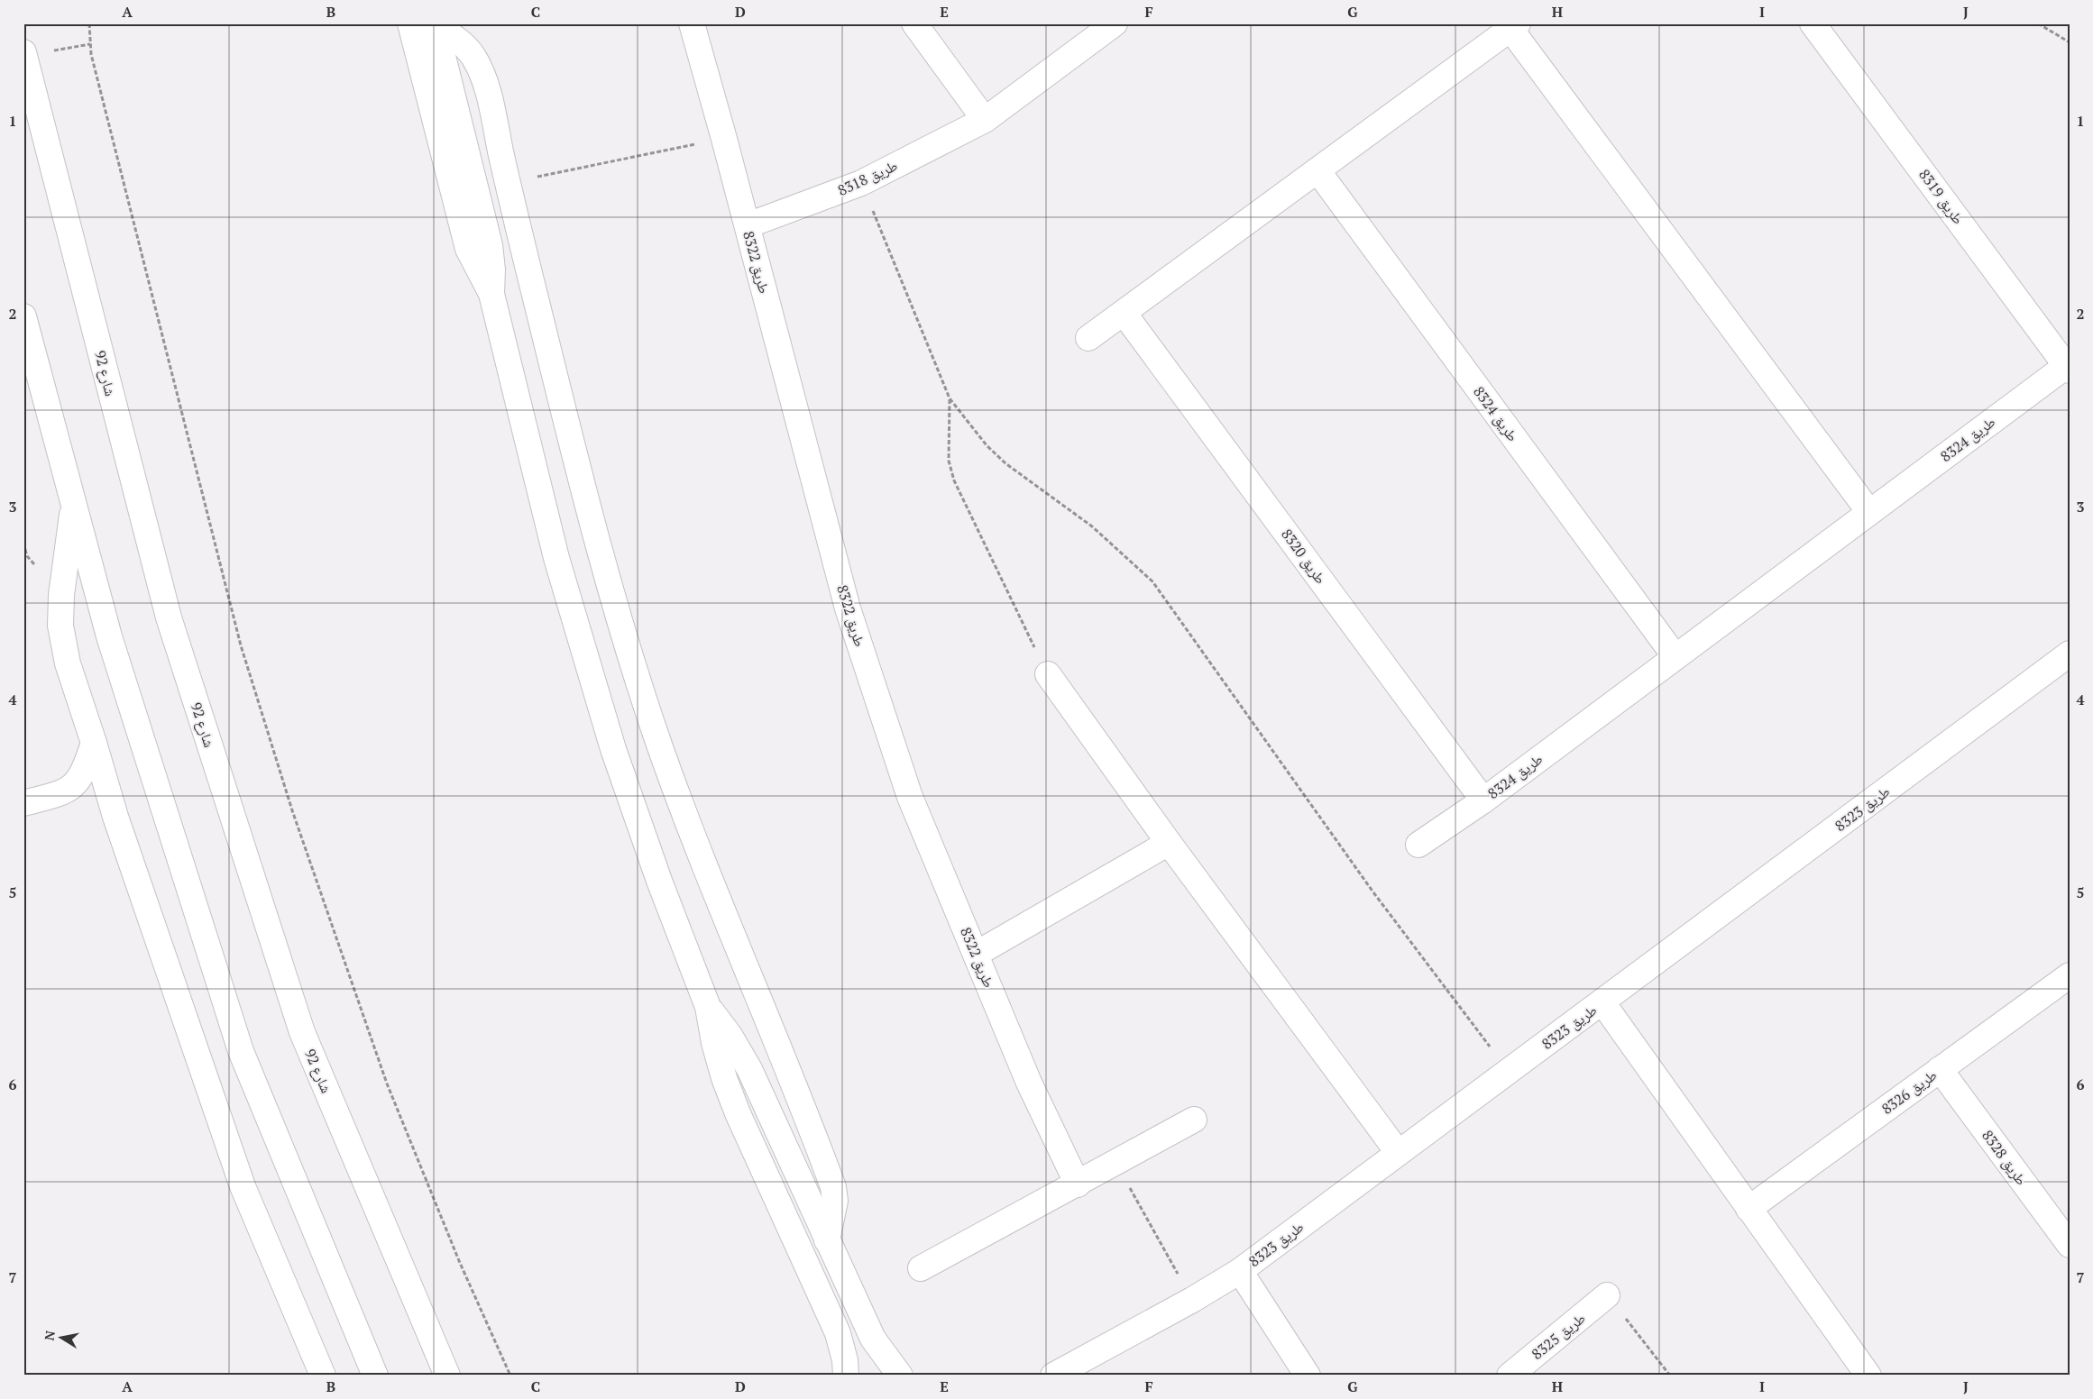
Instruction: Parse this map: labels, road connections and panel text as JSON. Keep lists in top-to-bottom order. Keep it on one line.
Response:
{"streets":{"street":["طريق 8318","طريق 8319","طريق 8322","شارع 92","طريق 8324","طريق 8320","طريق 8323","طريق 8326","طريق 8328","طريق 8325"]},"crossings":[["طريق 8318","طريق 8322"],["طريق 8319","طريق 8324"],["طريق 8324","طريق 8320"],["طريق 8326","طريق 8328"]],"north":"left","grid":{"columns":["A","B","C","D","E","F","G","H","I","J"],"rows":["1","2","3","4","5","6","7"]}}
